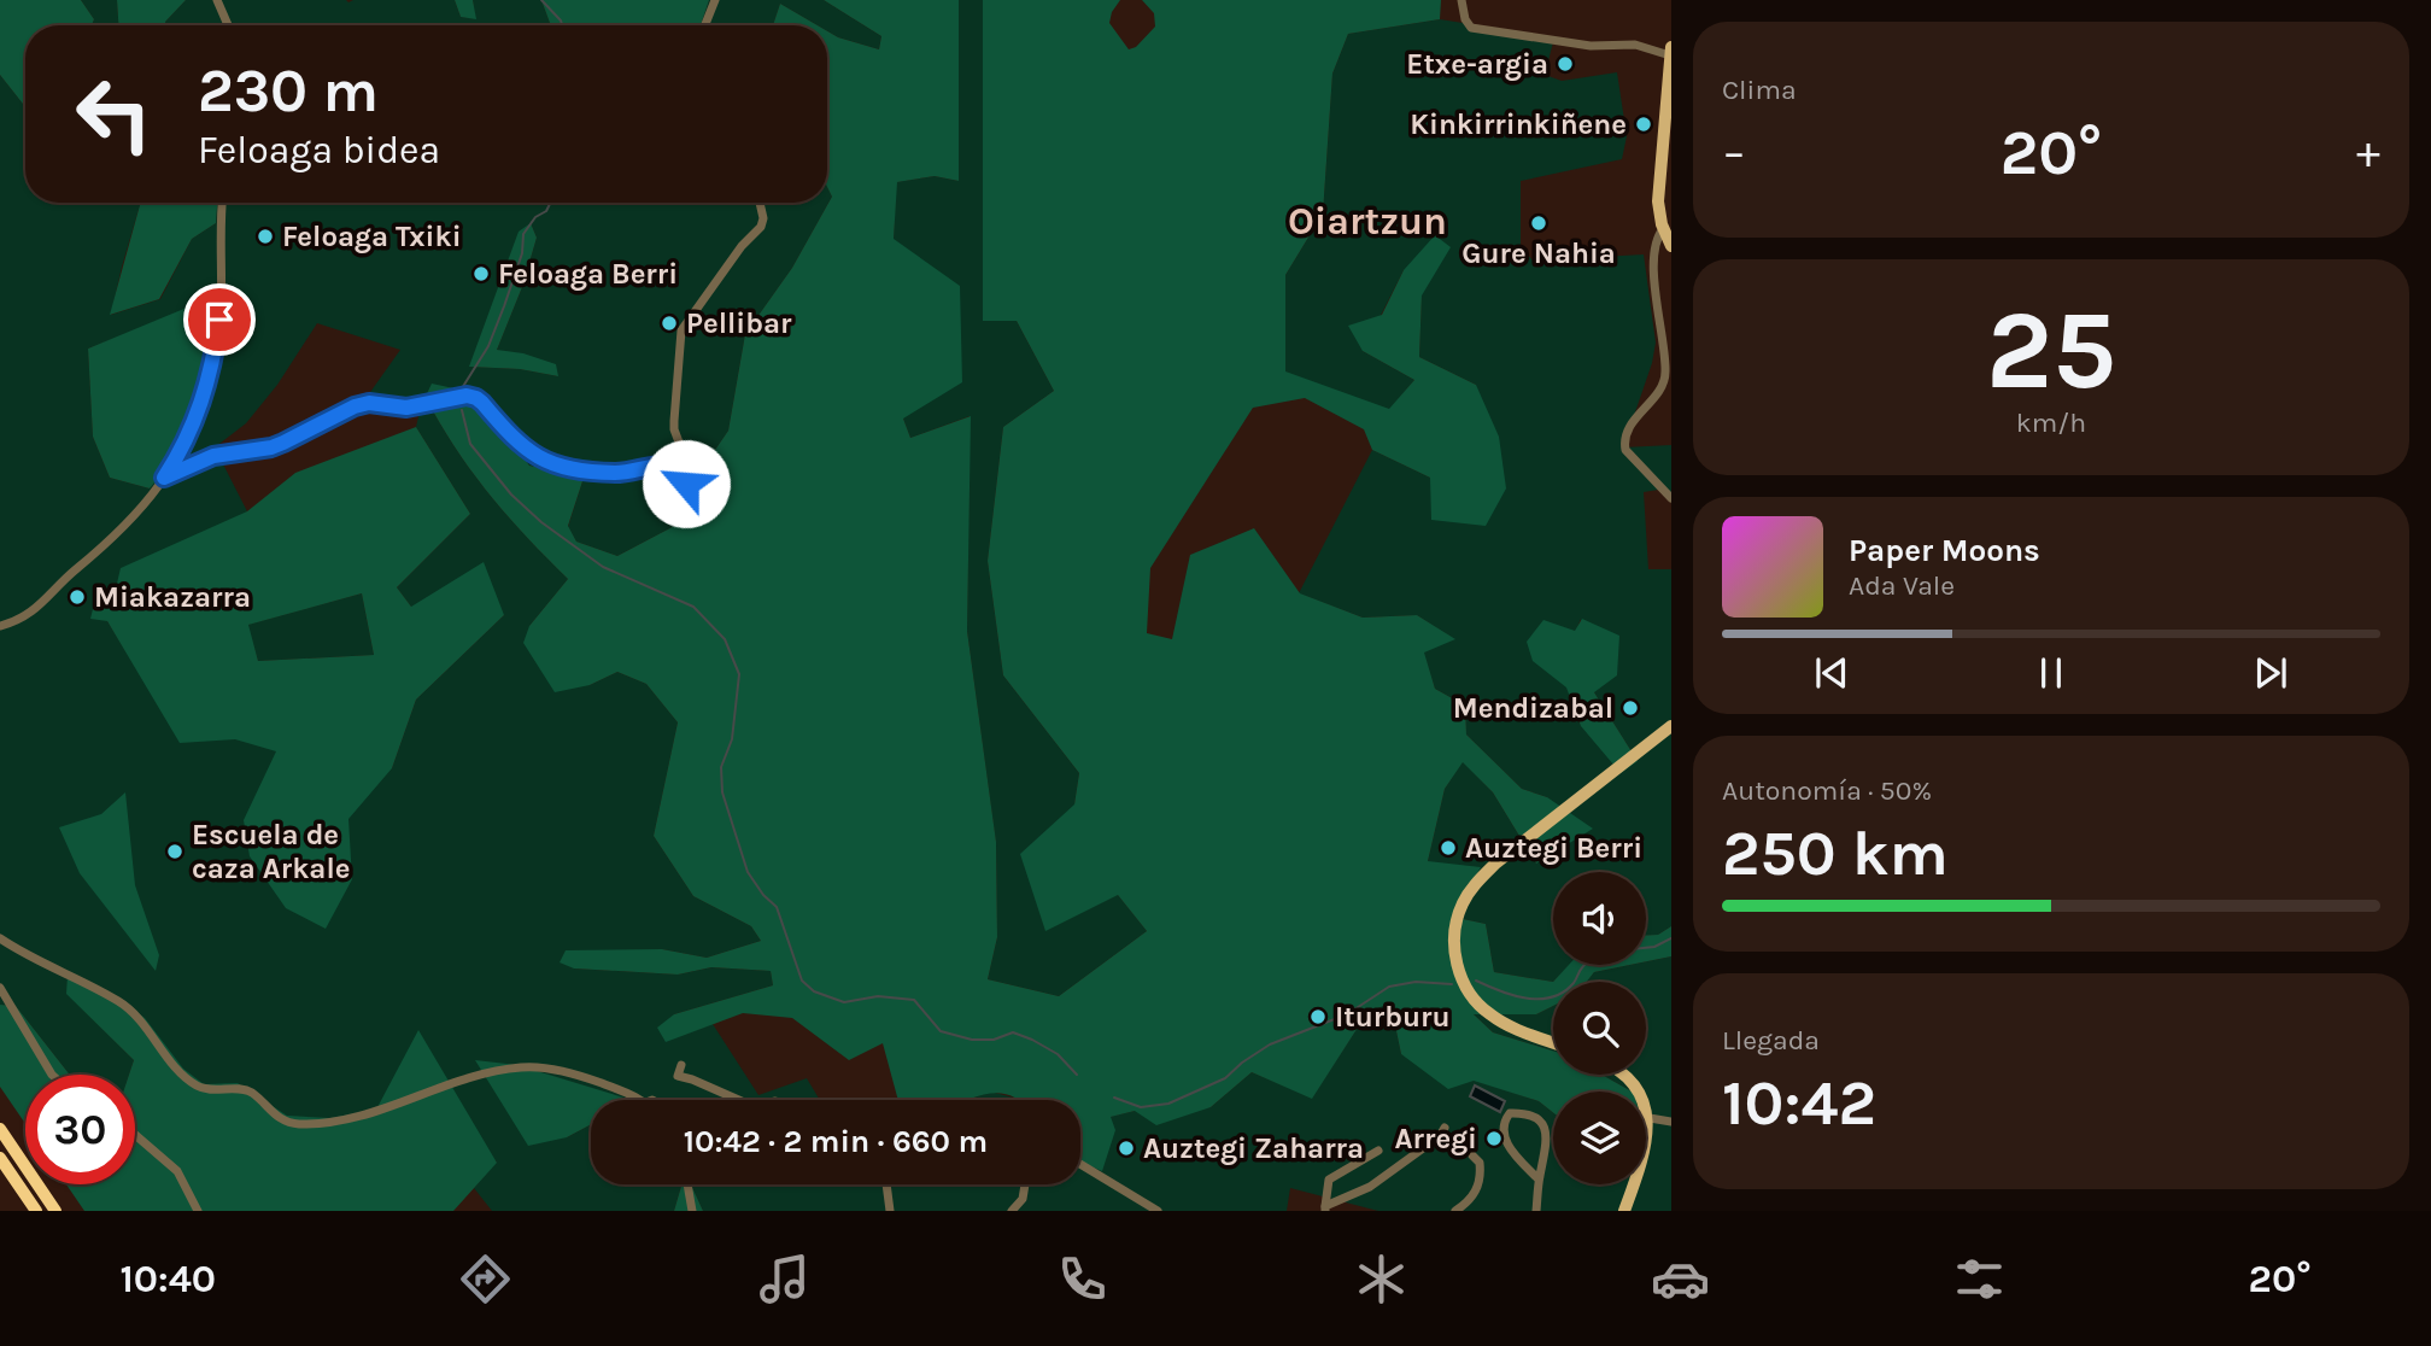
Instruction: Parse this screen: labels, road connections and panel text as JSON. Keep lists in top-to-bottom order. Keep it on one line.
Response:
{"districts":["Oiartzun"],"places":["Etxe-argia","Kinkirrinkiñene","Gure Nahia","Feloaga Txiki","Feloaga Berri","Pellibar","Miakazarra","Mendizabal","Auztegi Berri","Escuela de caza Arkale","Iturburu","Arregi","Auztegi Zaharra"],"page":{"tile":["Clima",["25","km/h"],["Autonomía · 50%","250 km"],["Llegada","10:42"]],"turn":["230 m","Feloaga bidea"],"heat":["−","20°","+"],"song":["Paper Moons","Ada Vale"],"limit":"30","trip":"10:42 · 2 min · 660 m","tabs":["10:40","20°"]}}
